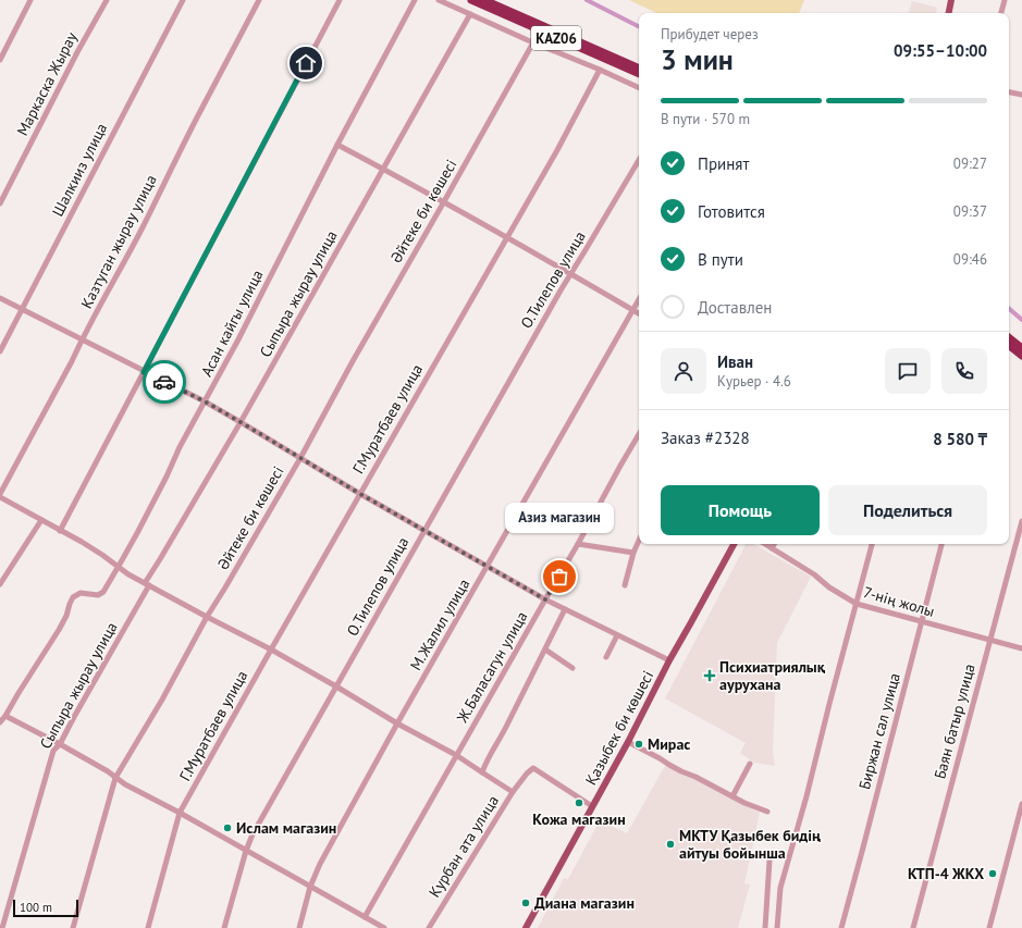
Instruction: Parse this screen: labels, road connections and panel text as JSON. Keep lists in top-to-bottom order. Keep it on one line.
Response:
{"streets":{"highway":["KАZ06"],"main road":["Қазыбек би көшесі"],"street":["Маркаска Жырау","Шалкииз улица","Әйтеке би көшесі","Казтуган жырау улица","О.Тилепов улица","Сыпыра жырау улица","Асан кайгы улица","Г.Муратбаев улица","7-нің жолы","М.Жалил улица","Ж.Баласагун улица","Баян батыр улица","Биржан сал улица","Курбан ата улица"]},"crossings":[["7-нің жолы","Баян батыр улица"],["7-нің жолы","Биржан сал улица"]],"places":{"other":["Азиз магазин","Мирас","Кожа магазин","Ислам магазин","МКТУ Қазыбек бидің айтуы бойынша","КТП-4 ЖКХ","Диана магазин"],"health":["Психиатриялық аурухана"]},"scale_bar":"100 m","page":{"heading":["3 мин","Прибудет через","09:55–10:00"],"panel":["Иван","Курьер · 4.6","Заказ #2328","8 580 ₸"],"bar":"В пути · 570 m","list":[["Принят","09:27"],["Готовится","09:37"],["В пути","09:46"],"Доставлен"],"buttons":["Помощь","Поделиться"],"bubble":"Азиз магазин","scale":"100 m"}}
